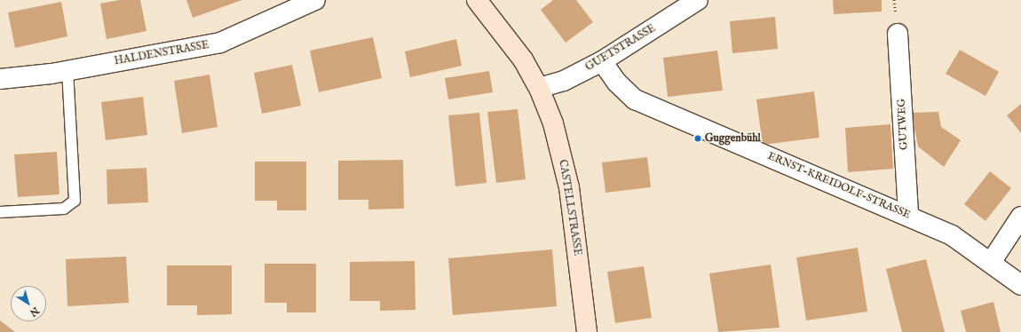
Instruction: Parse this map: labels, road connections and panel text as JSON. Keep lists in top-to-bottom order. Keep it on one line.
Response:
{"streets":{"street":["GUETSTRASSE","HALDENSTRASSE","GUTWEG","ERNST-KREIDOLF-STRASSE","CASTELLSTRASSE"]},"crossings":[["GUETSTRASSE","ERNST-KREIDOLF-STRASSE"],["GUETSTRASSE","CASTELLSTRASSE"],["GUTWEG","ERNST-KREIDOLF-STRASSE"]],"places":["Guggenbühl"],"north":"bottom right"}
